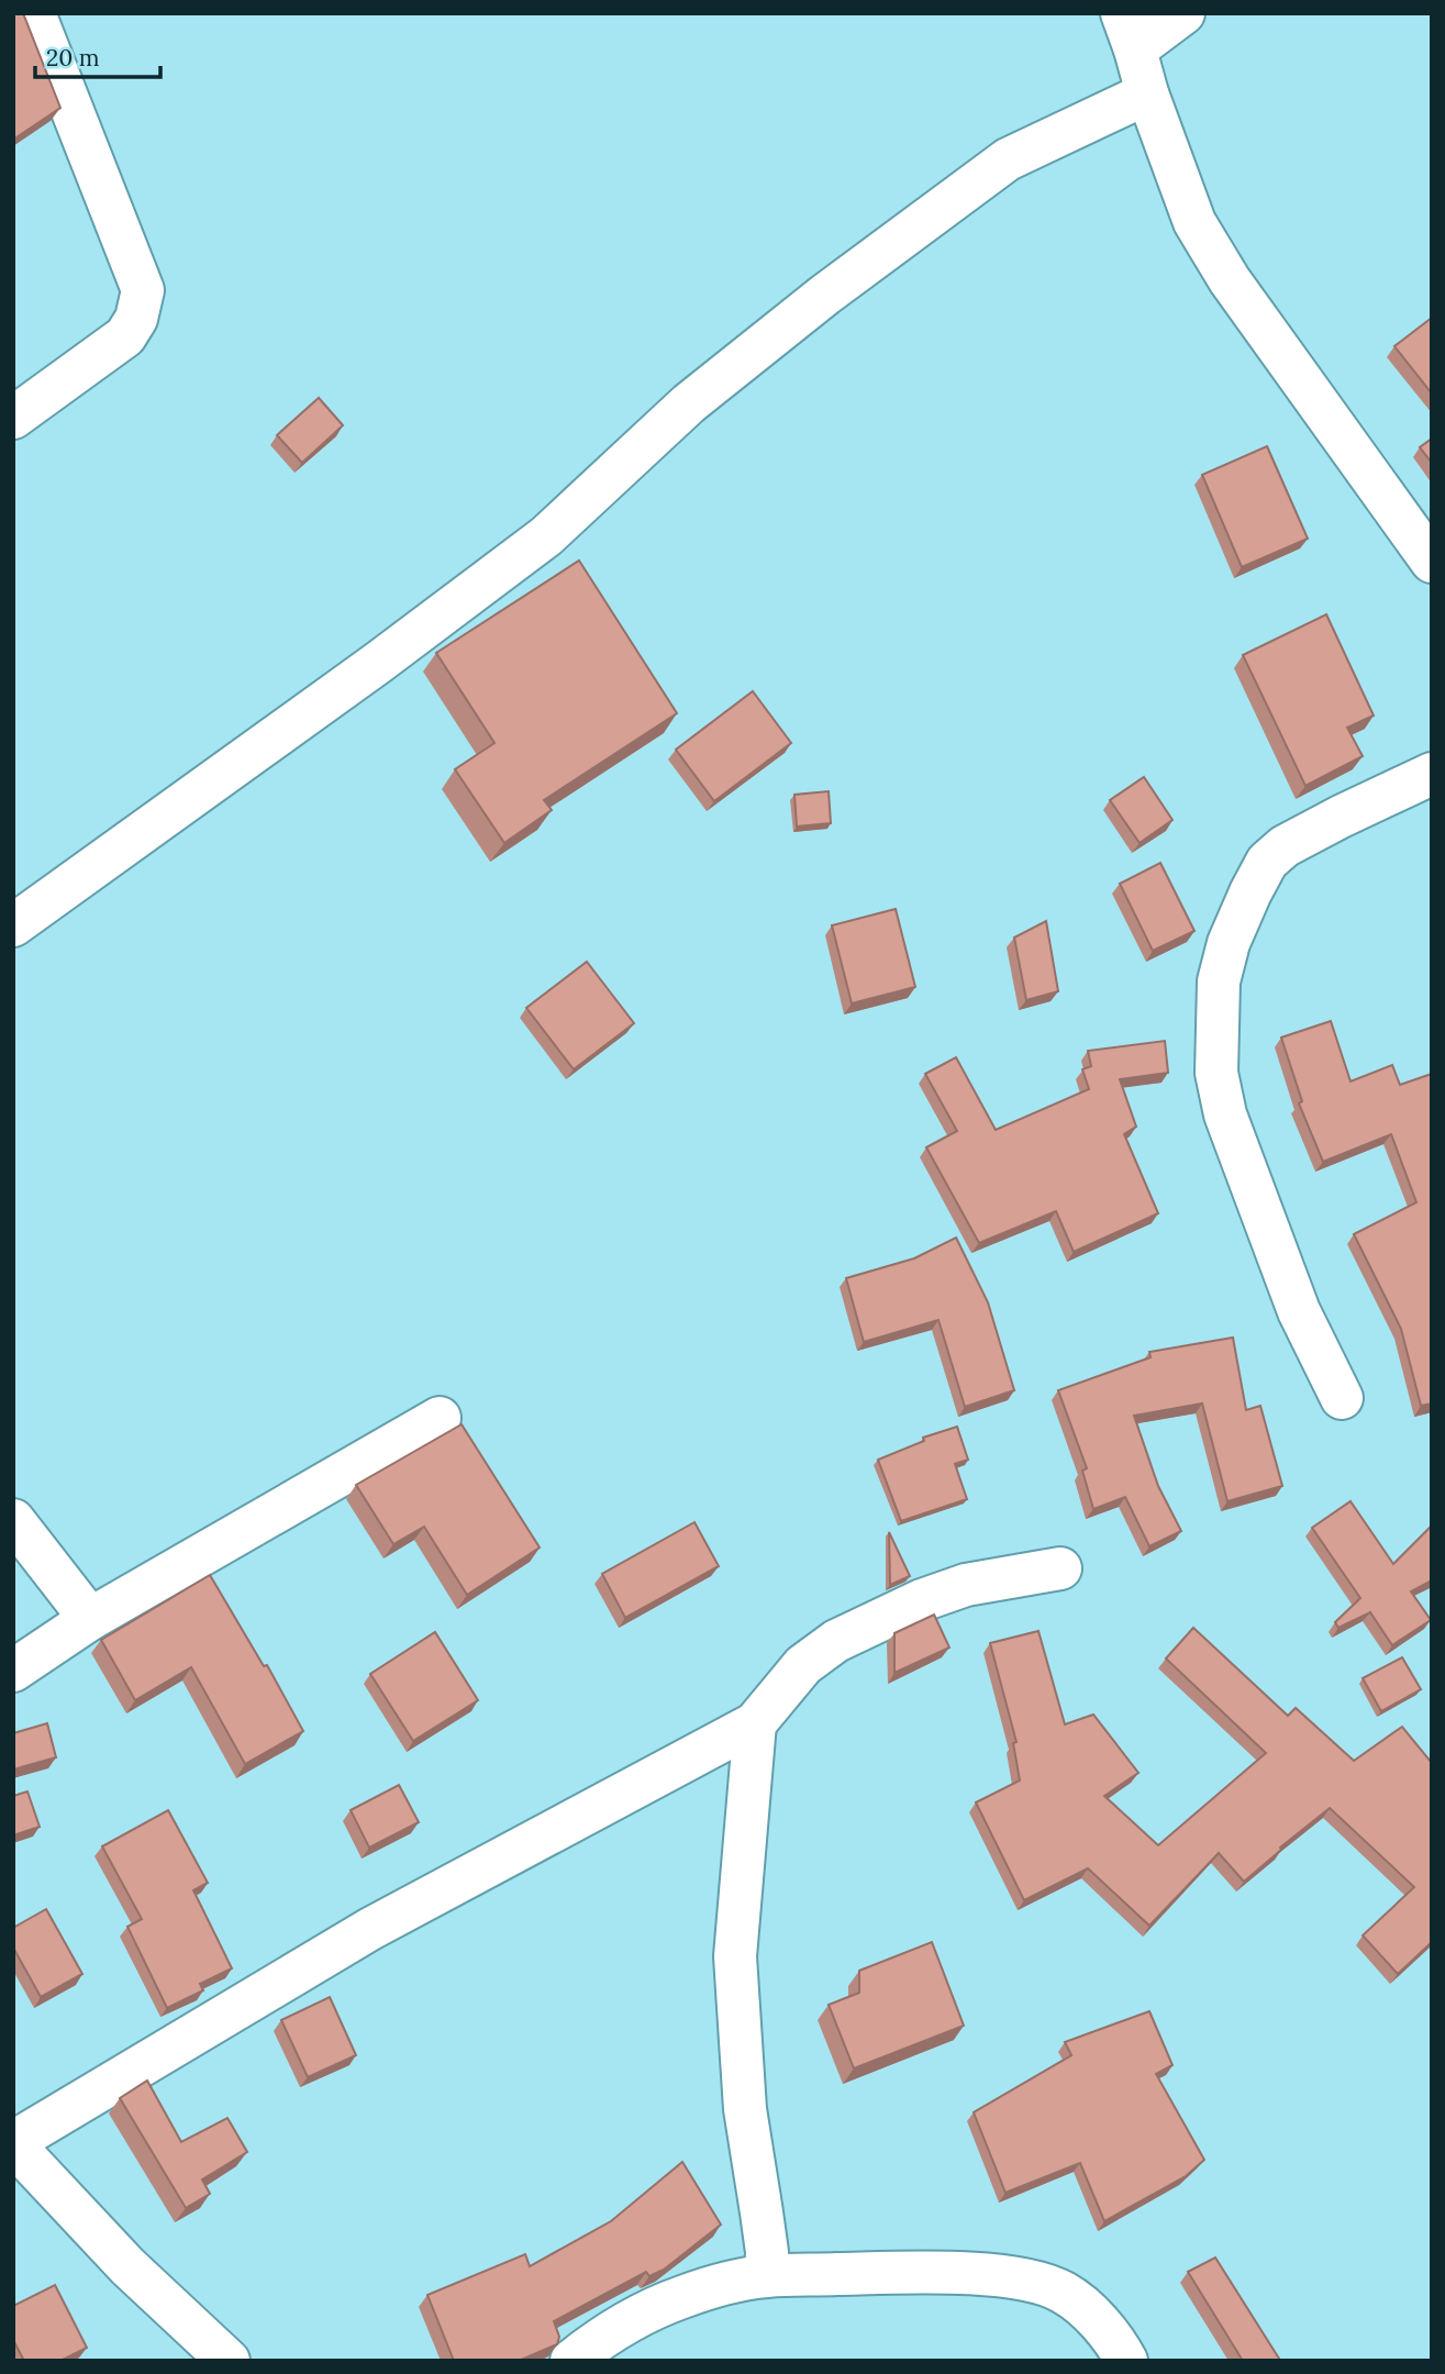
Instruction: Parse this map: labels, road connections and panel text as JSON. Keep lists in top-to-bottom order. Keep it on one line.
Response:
{"scale_bar":"20 m"}
